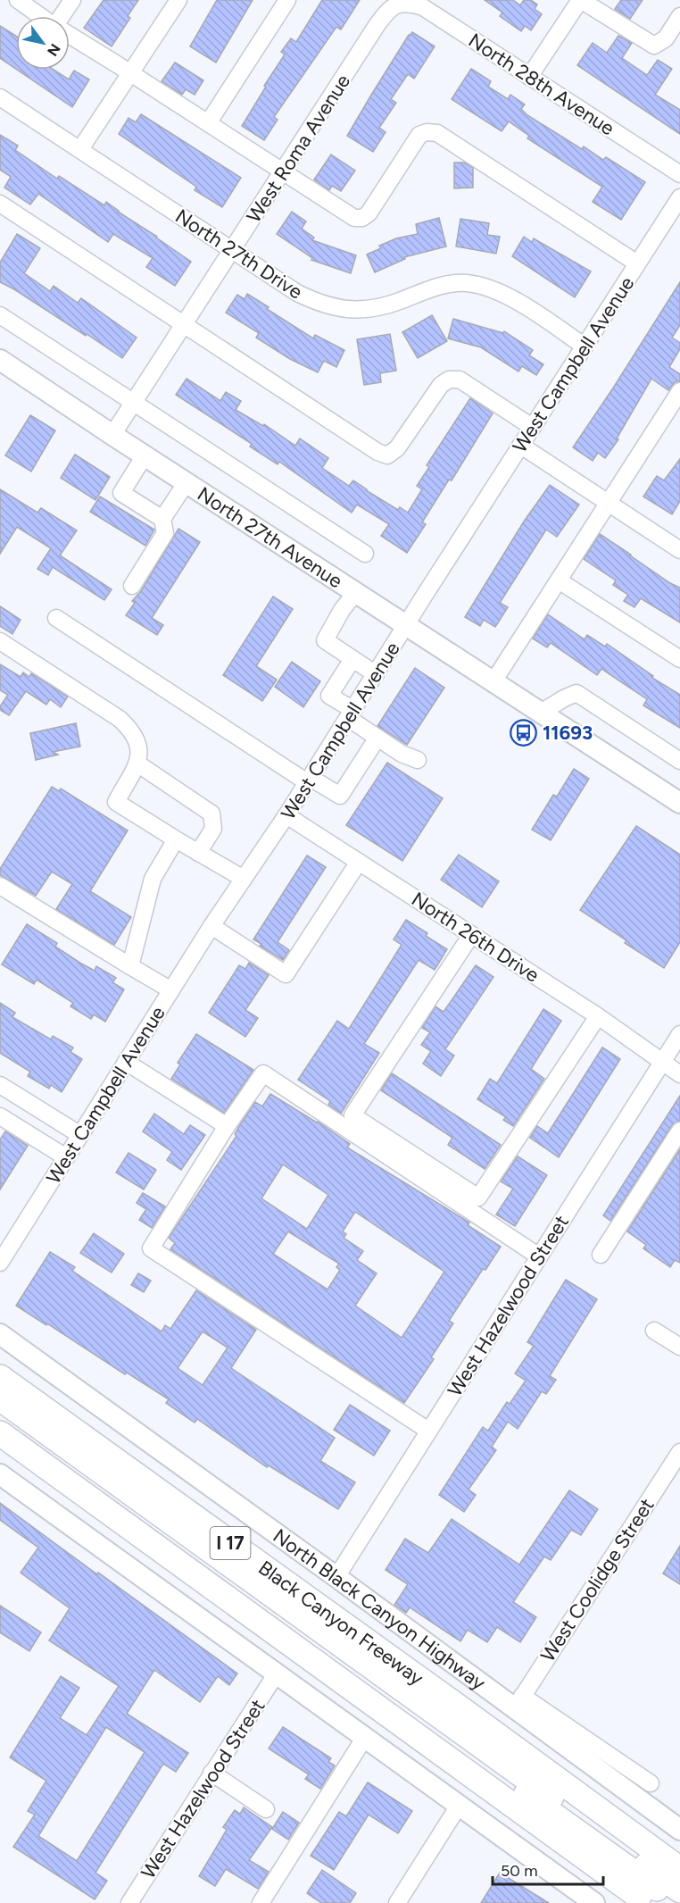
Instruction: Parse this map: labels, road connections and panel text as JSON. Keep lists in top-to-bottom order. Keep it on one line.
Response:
{"streets":{"highway":["I 17","Black Canyon Freeway"],"main road":["North 27th Avenue","North Black Canyon Highway"],"street":["North 28th Avenue","West Roma Avenue","North 27th Drive","West Campbell Avenue","North 26th Drive","West Hazelwood Street","West Coolidge Street"]},"crossings":[["North 28th Avenue","West Roma Avenue"],["West Roma Avenue","North 27th Drive"],["West Roma Avenue","North 27th Avenue"],["North 27th Drive","West Campbell Avenue"],["West Campbell Avenue","North 27th Avenue"],["West Campbell Avenue","North 26th Drive"],["North 26th Drive","West Hazelwood Street"],["West Hazelwood Street","North Black Canyon Highway"],["West Coolidge Street","North Black Canyon Highway"]],"places":{"bus stop":["11693"]},"scale_bar":"50 m","north":"bottom right"}
